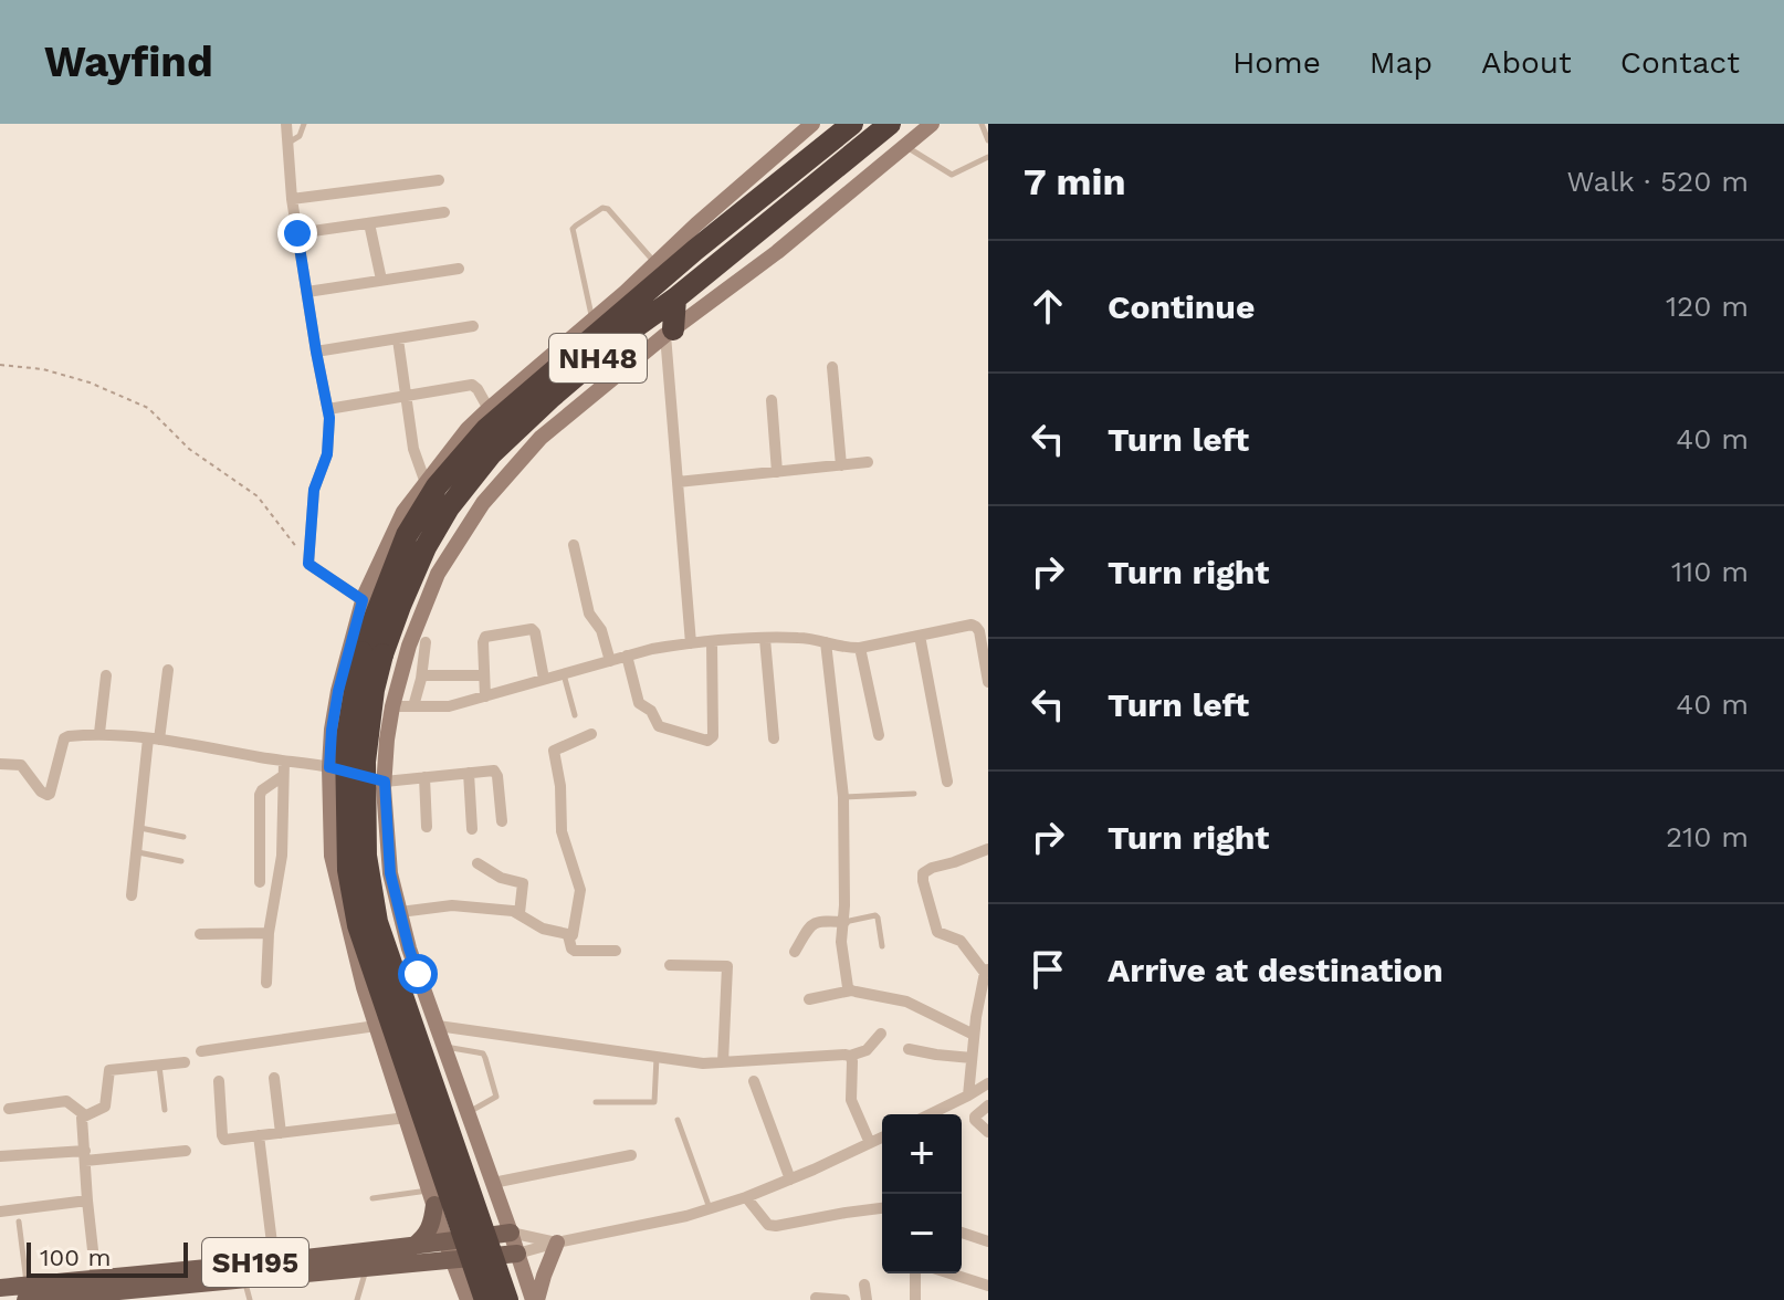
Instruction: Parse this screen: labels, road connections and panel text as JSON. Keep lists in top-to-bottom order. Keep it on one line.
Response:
{"streets":{"highway":["NH48"],"main road":["SH195"]},"scale_bar":"100 m","page":{"header":"Wayfind","nav":["Home","Map","About","Contact"],"heading":["7 min","Walk · 520 m"],"list":[["Continue","120 m"],["Turn left","40 m"],["Turn right","110 m"],["Turn left","40 m"],["Turn right","210 m"],"Arrive at destination"],"map_buttons":["+","−"],"scale":"100 m"}}
